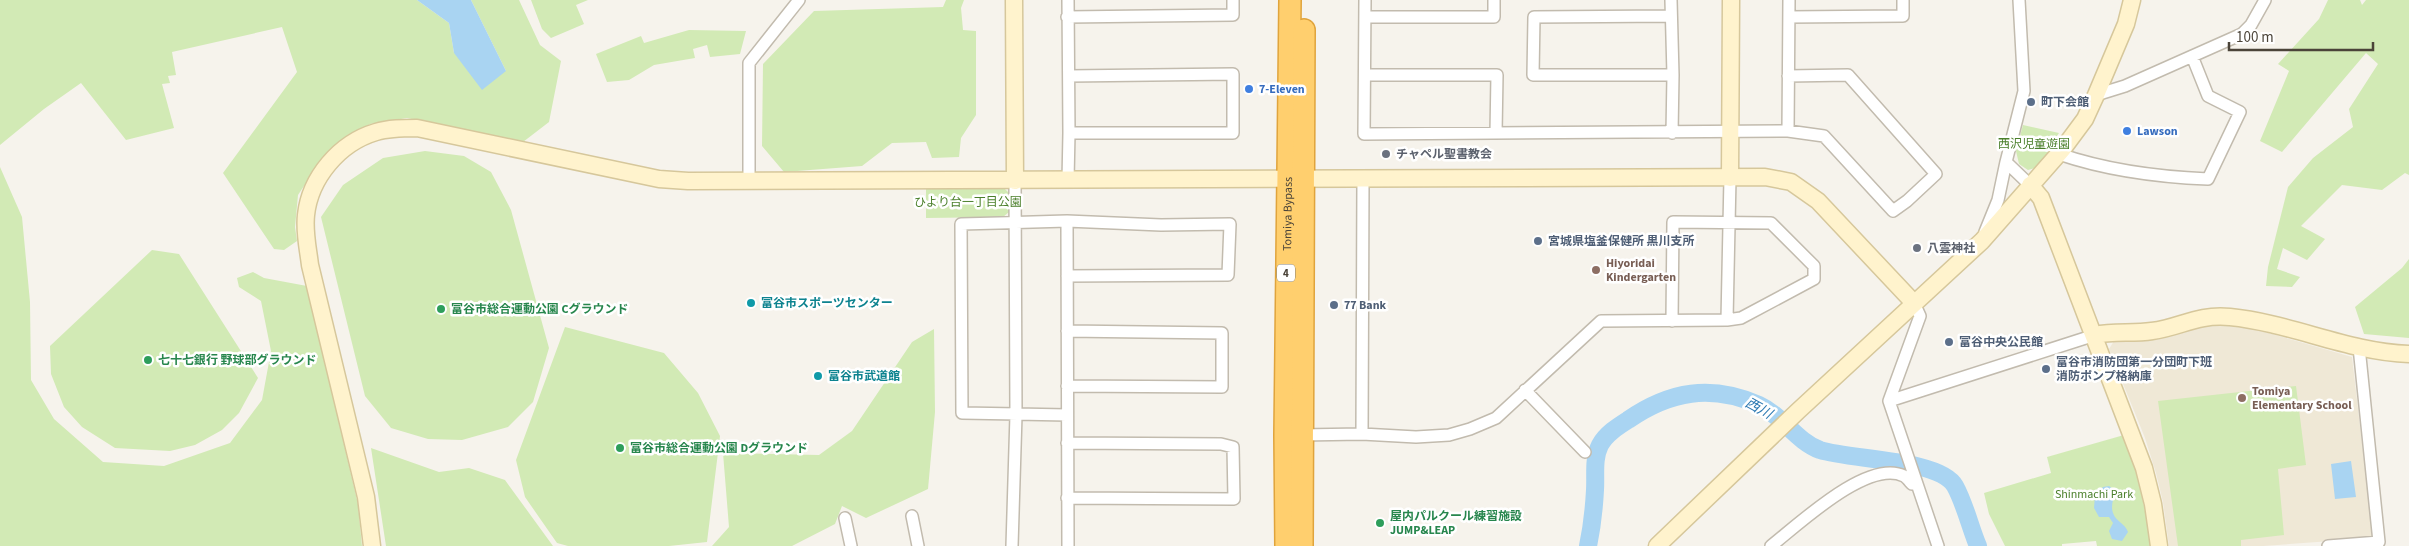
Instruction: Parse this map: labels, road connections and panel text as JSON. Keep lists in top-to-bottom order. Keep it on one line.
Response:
{"streets":{"highway":["Tomiya Bypass","4"]},"water":["西川"],"parks":["西沢児童遊園","ひより台一丁目公園","Shinmachi Park"],"places":["7-Eleven","町下会館","Lawson","チャペル聖書教会","宮城県塩釜保健所 黒川支所","八雲神社","Hiyoridai Kindergarten","富谷市スポーツセンター","77 Bank","富谷市総合運動公園 Cグラウンド","富谷中央公民館","七十七銀行 野球部グラウンド","富谷市消防団第一分団町下班 消防ポンプ格納庫","富谷市武道館","Tomiya Elementary School","富谷市総合運動公園 Dグラウンド","屋内パルクール練習施設 JUMP&LEAP"],"scale_bar":"100 m"}
